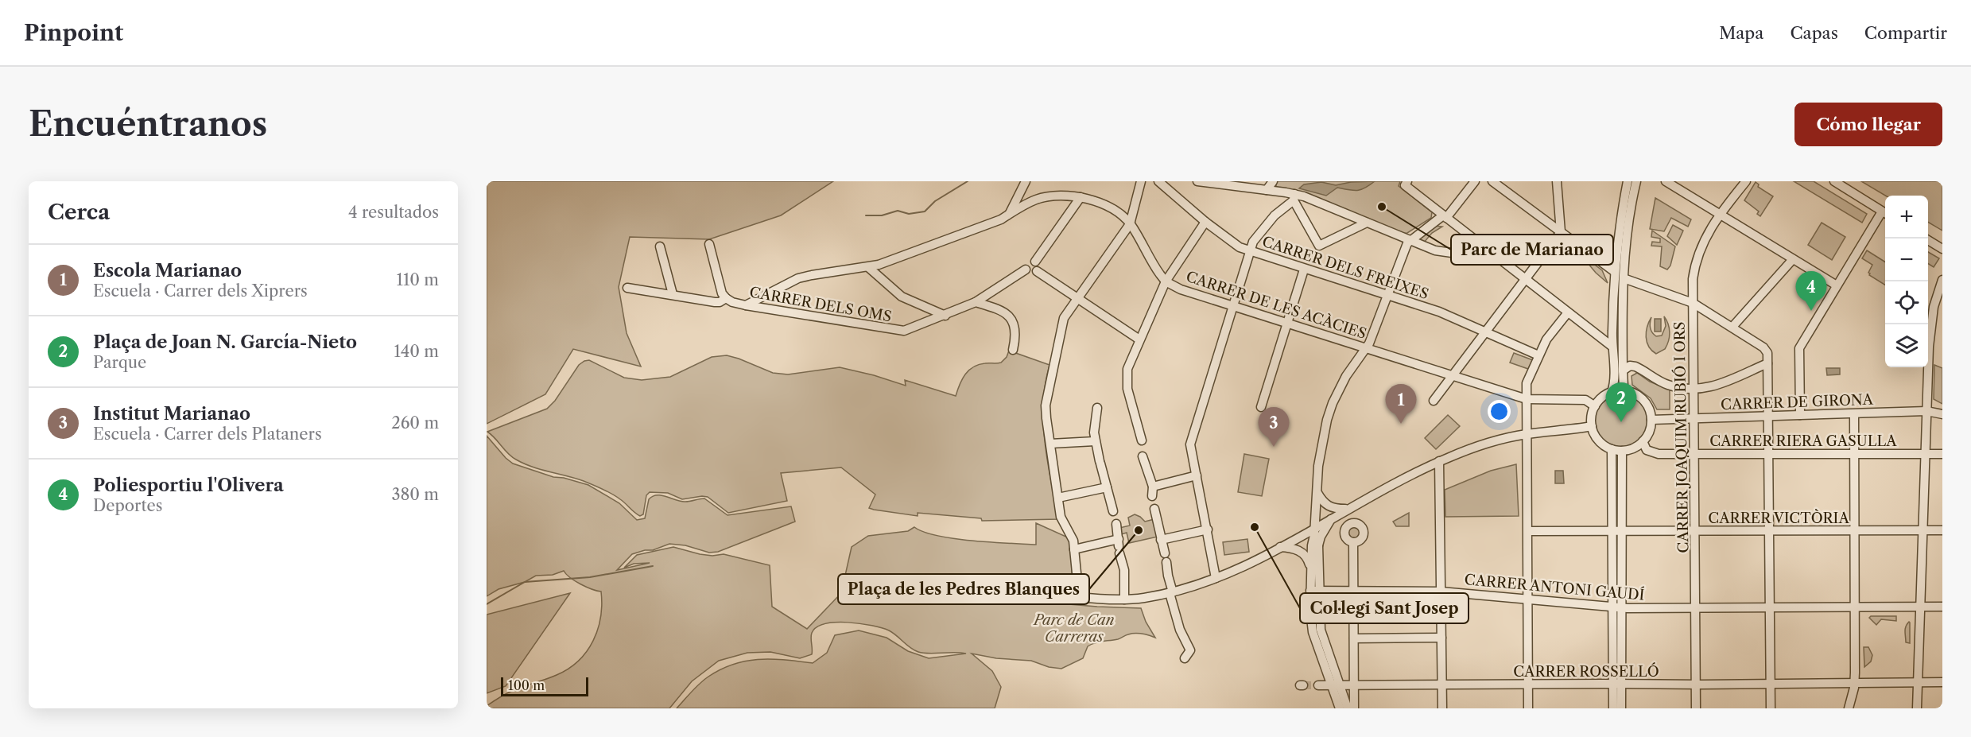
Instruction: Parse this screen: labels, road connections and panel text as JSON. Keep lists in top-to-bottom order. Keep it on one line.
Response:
{"streets":{"street":["CARRER DELS FREIXES","CARRER DELS OMS","CARRER DE LES ACÀCIES","CARRER DE GIRONA","CARRER JOAQUIM RUBIÓ I ORS","CARRER RIERA GASULLA","CARRER VICTÒRIA","CARRER ANTONI GAUDÍ","CARRER ROSSELLÓ"]},"crossings":[["CARRER DELS OMS","CARRER DE LES ACÀCIES"],["CARRER DE LES ACÀCIES","CARRER DE GIRONA"],["CARRER DE LES ACÀCIES","CARRER RIERA GASULLA"],["CARRER DE GIRONA","CARRER JOAQUIM RUBIÓ I ORS"],["CARRER DE GIRONA","CARRER RIERA GASULLA"],["CARRER JOAQUIM RUBIÓ I ORS","CARRER RIERA GASULLA"],["CARRER JOAQUIM RUBIÓ I ORS","CARRER VICTÒRIA"],["CARRER JOAQUIM RUBIÓ I ORS","CARRER ANTONI GAUDÍ"],["CARRER JOAQUIM RUBIÓ I ORS","CARRER ROSSELLÓ"]],"parks":["Parc de Can Carreras"],"places":["Parc de Marianao","Col·legi Sant Josep","Plaça de les Pedres Blanques"],"scale_bar":"100 m","page":{"header":"Pinpoint","nav":["Mapa","Capas","Compartir"],"buttons":"Cómo llegar","title":"Encuéntranos","heading":["Cerca","4 resultados"],"map_buttons":["+","−"],"list":[{"mark":"1","name":"Escola Marianao","note":"Escuela · Carrer dels Xiprers","value":"110 m"},{"mark":"2","name":"Plaça de Joan N. García-Nieto","note":"Parque","value":"140 m"},{"mark":"3","name":"Institut Marianao","note":"Escuela · Carrer dels Plataners","value":"260 m"},{"mark":"4","name":"Poliesportiu l'Olivera","note":"Deportes","value":"380 m"}],"pins":["4","2","1","3"],"scale":"100 m"}}
